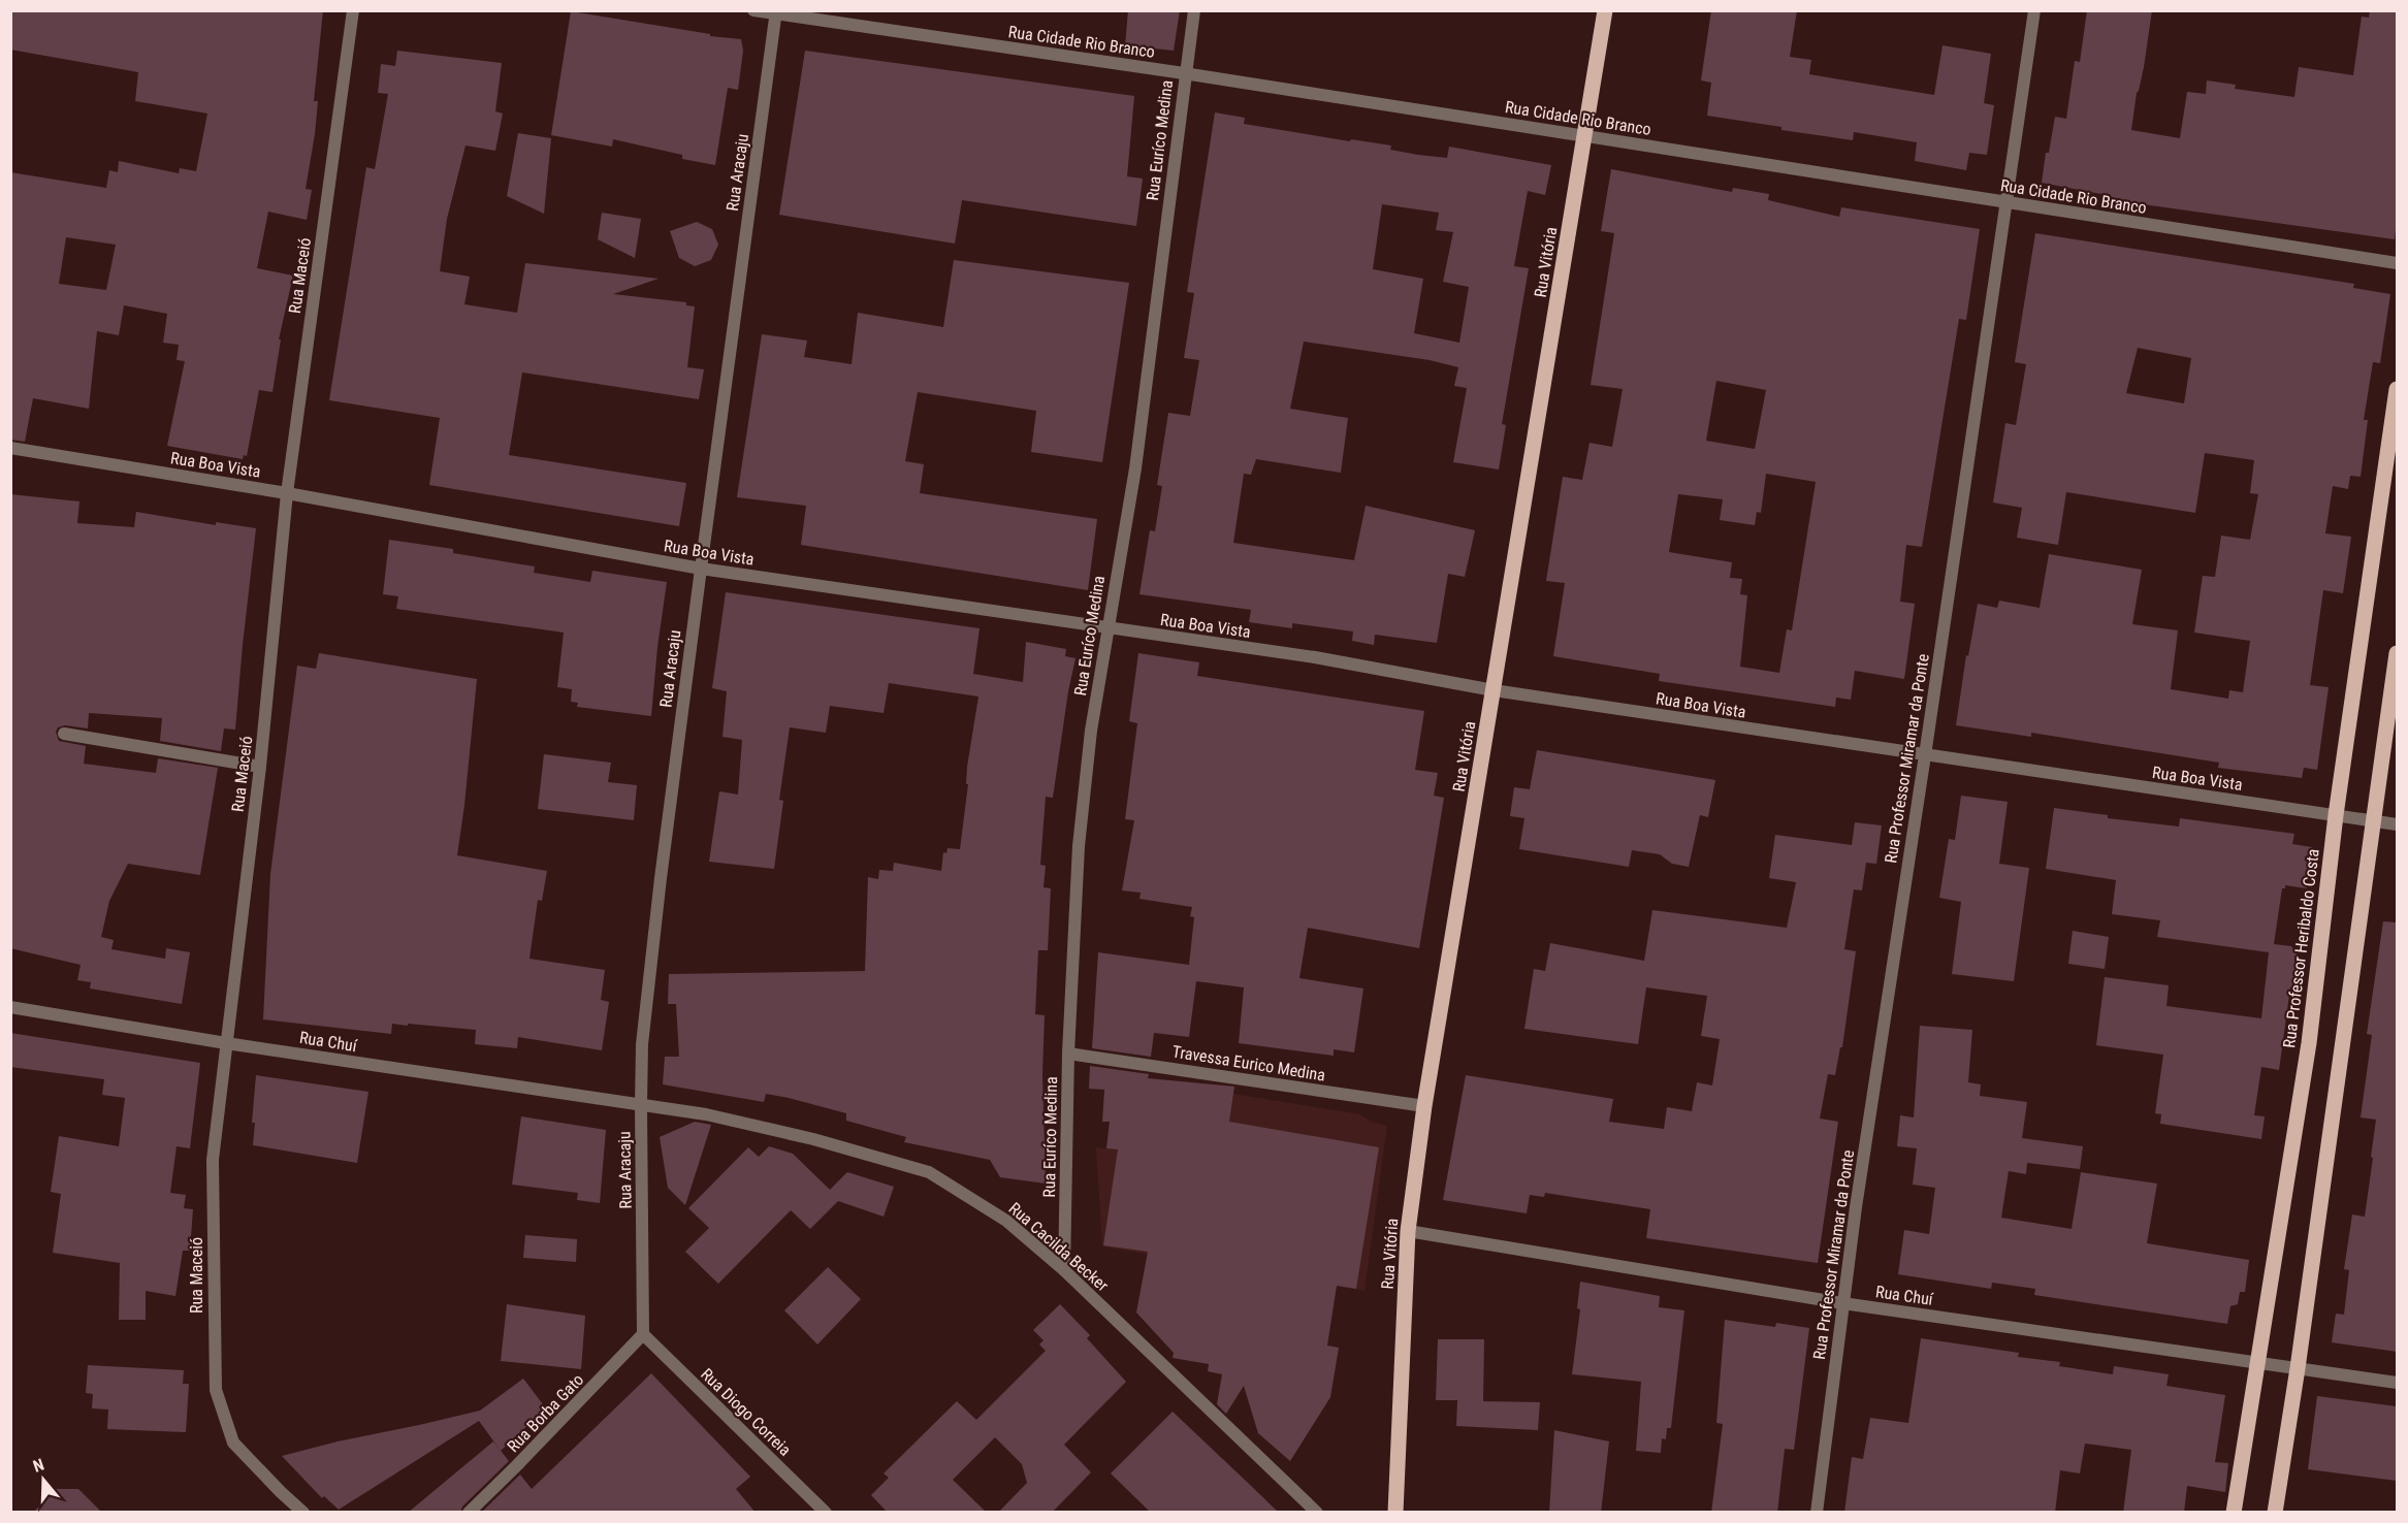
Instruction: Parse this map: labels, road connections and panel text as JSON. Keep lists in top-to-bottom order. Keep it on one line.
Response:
{"streets":{"main road":["Rua Vitória","Rua Professor Heribaldo Costa"],"street":["Rua Cidade Rio Branco","Rua Euríco Medina","Rua Aracaju","Rua Maceió","Rua Boa Vista","Rua Professor Miramar da Ponte","Rua Chuí","Travessa Eurico Medina","Rua Cacilda Becker","Rua Diogo Correia","Rua Borba Gato"]},"crossings":[["Rua Cidade Rio Branco","Rua Euríco Medina"],["Rua Cidade Rio Branco","Rua Aracaju"],["Rua Cidade Rio Branco","Rua Vitória"],["Rua Cidade Rio Branco","Rua Professor Miramar da Ponte"],["Rua Euríco Medina","Rua Boa Vista"],["Rua Euríco Medina","Travessa Eurico Medina"],["Rua Euríco Medina","Rua Cacilda Becker"],["Rua Aracaju","Rua Boa Vista"],["Rua Aracaju","Rua Chuí"],["Rua Aracaju","Rua Cacilda Becker"],["Rua Aracaju","Rua Diogo Correia"],["Rua Aracaju","Rua Borba Gato"],["Rua Vitória","Rua Boa Vista"],["Rua Vitória","Rua Chuí"],["Rua Vitória","Travessa Eurico Medina"],["Rua Maceió","Rua Boa Vista"],["Rua Maceió","Rua Chuí"],["Rua Boa Vista","Rua Professor Miramar da Ponte"],["Rua Boa Vista","Rua Professor Heribaldo Costa"],["Rua Professor Miramar da Ponte","Rua Chuí"],["Rua Professor Heribaldo Costa","Rua Chuí"],["Rua Chuí","Rua Cacilda Becker"],["Rua Diogo Correia","Rua Borba Gato"]],"north":"top"}
